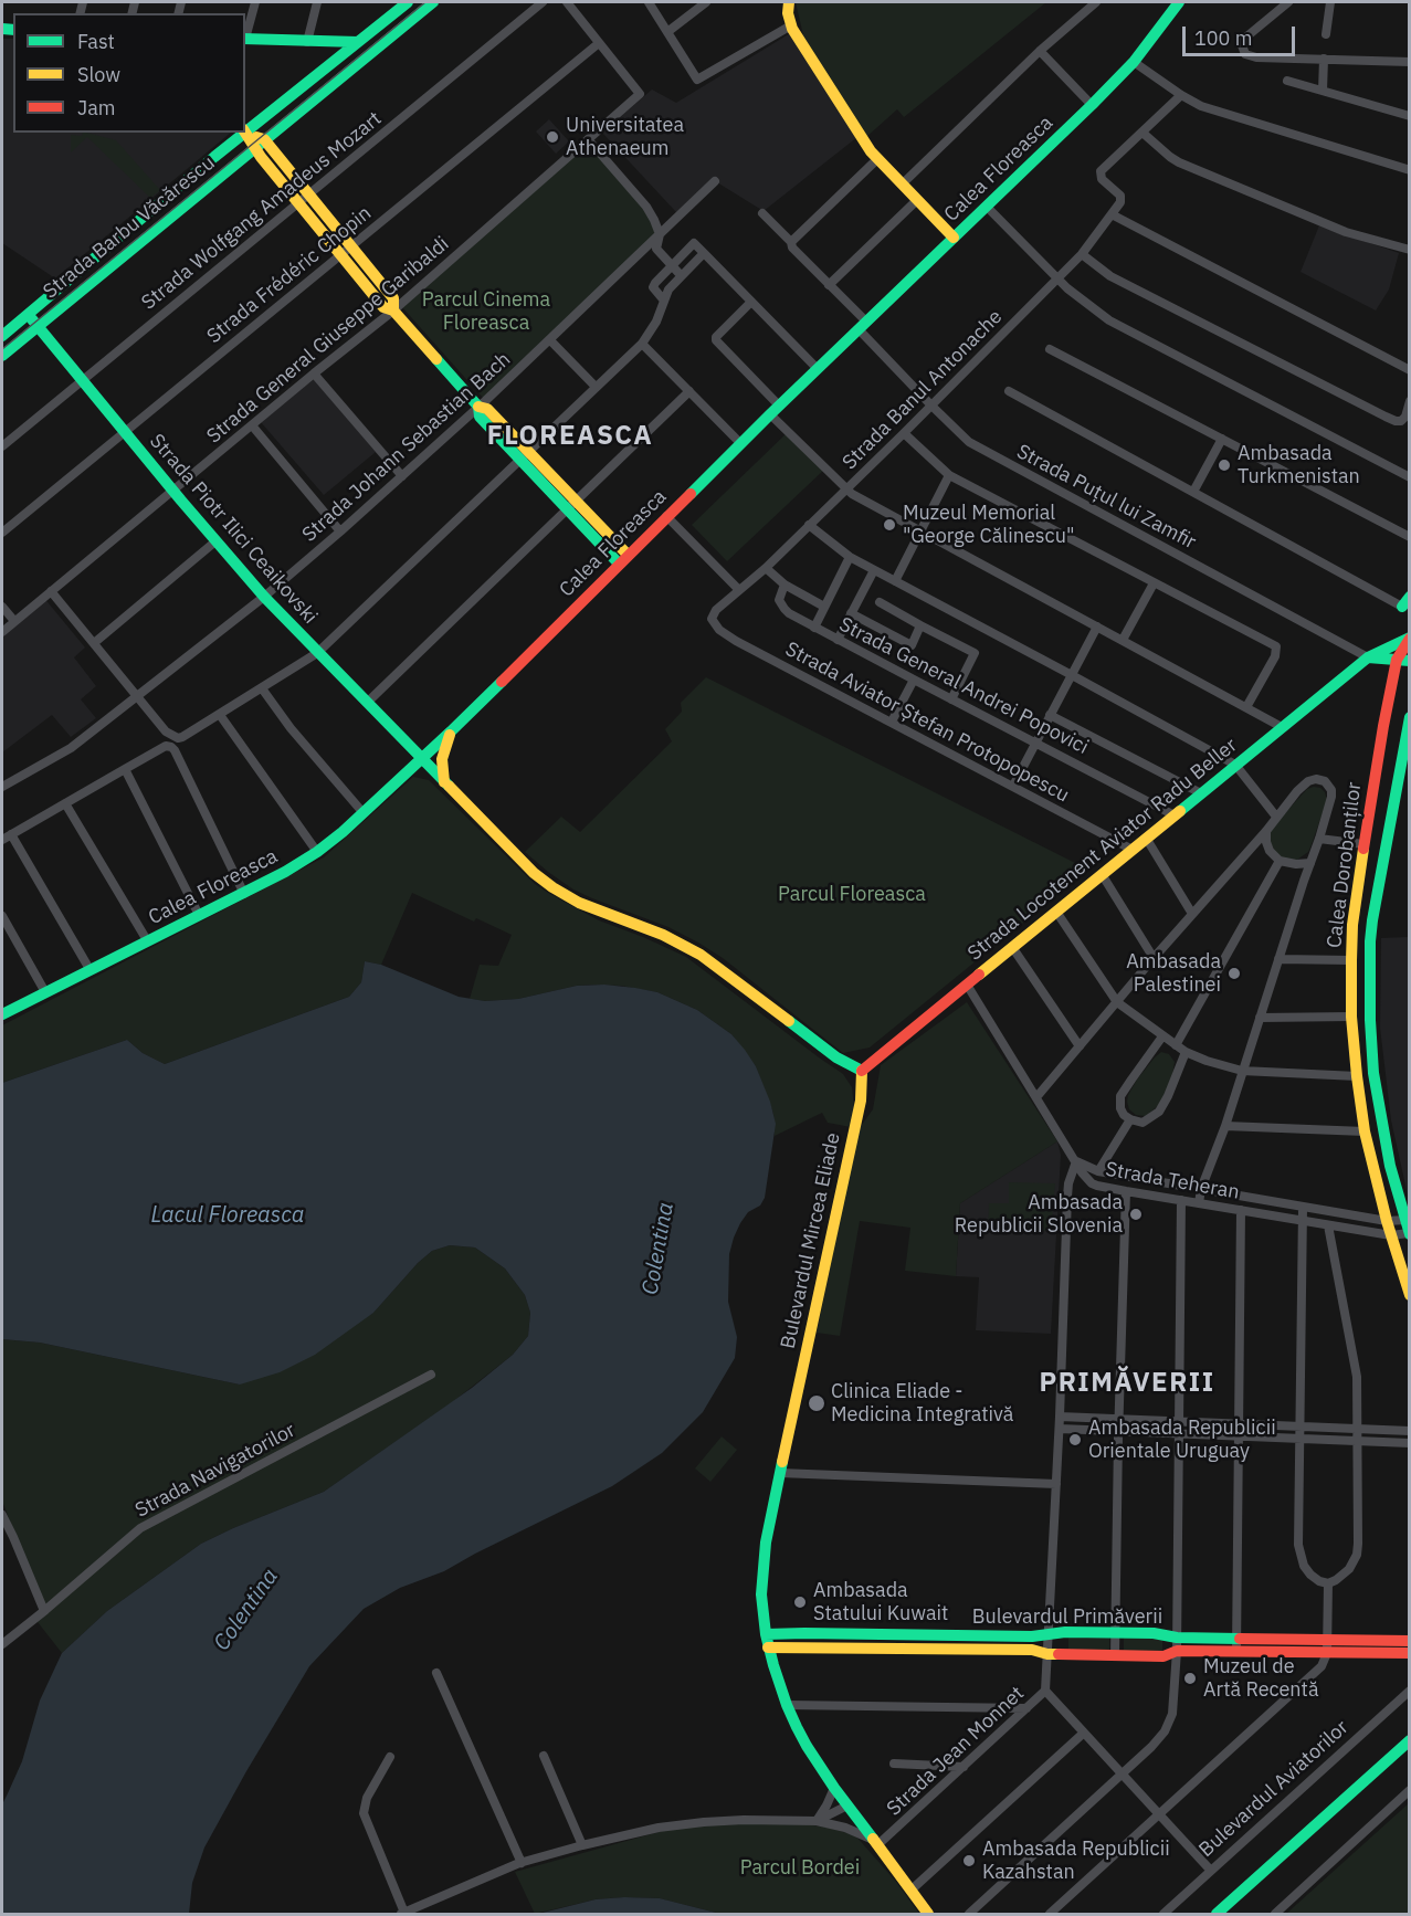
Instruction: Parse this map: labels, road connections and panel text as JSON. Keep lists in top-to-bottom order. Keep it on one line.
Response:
{"streets":{"street":["Calea Floreasca","Strada Wolfgang Amadeus Mozart","Strada Barbu Văcărescu","Strada Frédéric Chopin","Strada General Giuseppe Garibaldi","Strada Banul Antonache","Strada Johann Sebastian Bach","Strada Puțul lui Zamfir","Strada Piotr Ilici Ceaikovski","Strada General Andrei Popovici","Strada Aviator Ștefan Protopopescu","Strada Locotenent Aviator Radu Beller","Calea Dorobanților","Strada Teheran","Bulevardul Mircea Eliade","Strada Navigatorilor","Bulevardul Primăverii","Strada Jean Monnet","Bulevardul Aviatorilor"]},"crossings":[["Calea Floreasca","Strada Puțul lui Zamfir"],["Calea Floreasca","Strada Piotr Ilici Ceaikovski"],["Strada Wolfgang Amadeus Mozart","Strada Piotr Ilici Ceaikovski"],["Strada Barbu Văcărescu","Strada Piotr Ilici Ceaikovski"],["Strada Frédéric Chopin","Strada General Giuseppe Garibaldi"],["Strada Frédéric Chopin","Strada Piotr Ilici Ceaikovski"],["Strada General Giuseppe Garibaldi","Strada Piotr Ilici Ceaikovski"],["Strada Banul Antonache","Strada Puțul lui Zamfir"],["Strada Banul Antonache","Strada Aviator Ștefan Protopopescu"],["Strada Johann Sebastian Bach","Strada Piotr Ilici Ceaikovski"],["Strada Puțul lui Zamfir","Strada Locotenent Aviator Radu Beller"],["Strada General Andrei Popovici","Strada Locotenent Aviator Radu Beller"],["Strada Aviator Ștefan Protopopescu","Strada Locotenent Aviator Radu Beller"],["Strada Locotenent Aviator Radu Beller","Calea Dorobanților"],["Strada Locotenent Aviator Radu Beller","Bulevardul Mircea Eliade"],["Calea Dorobanților","Strada Teheran"],["Strada Teheran","Strada Jean Monnet"],["Bulevardul Mircea Eliade","Bulevardul Primăverii"],["Bulevardul Mircea Eliade","Strada Jean Monnet"],["Bulevardul Primăverii","Strada Jean Monnet"]],"districts":["FLOREASCA","PRIMĂVERII"],"water":["Lacul Floreasca","Colentina"],"parks":["Parcul Cinema Floreasca","Parcul Floreasca","Parcul Bordei"],"places":["Universitatea Athenaeum","Ambasada Turkmenistan","Muzeul Memorial \"George Călinescu\"","Ambasada Palestinei","Ambasada Republicii Slovenia","Clinica Eliade - Medicina Integrativă","Ambasada Republicii Orientale Uruguay","Ambasada Statului Kuwait","Muzeul de Artă Recentă","Ambasada Republicii Kazahstan"],"legend":["Fast","Slow","Jam"],"scale_bar":"100 m"}
